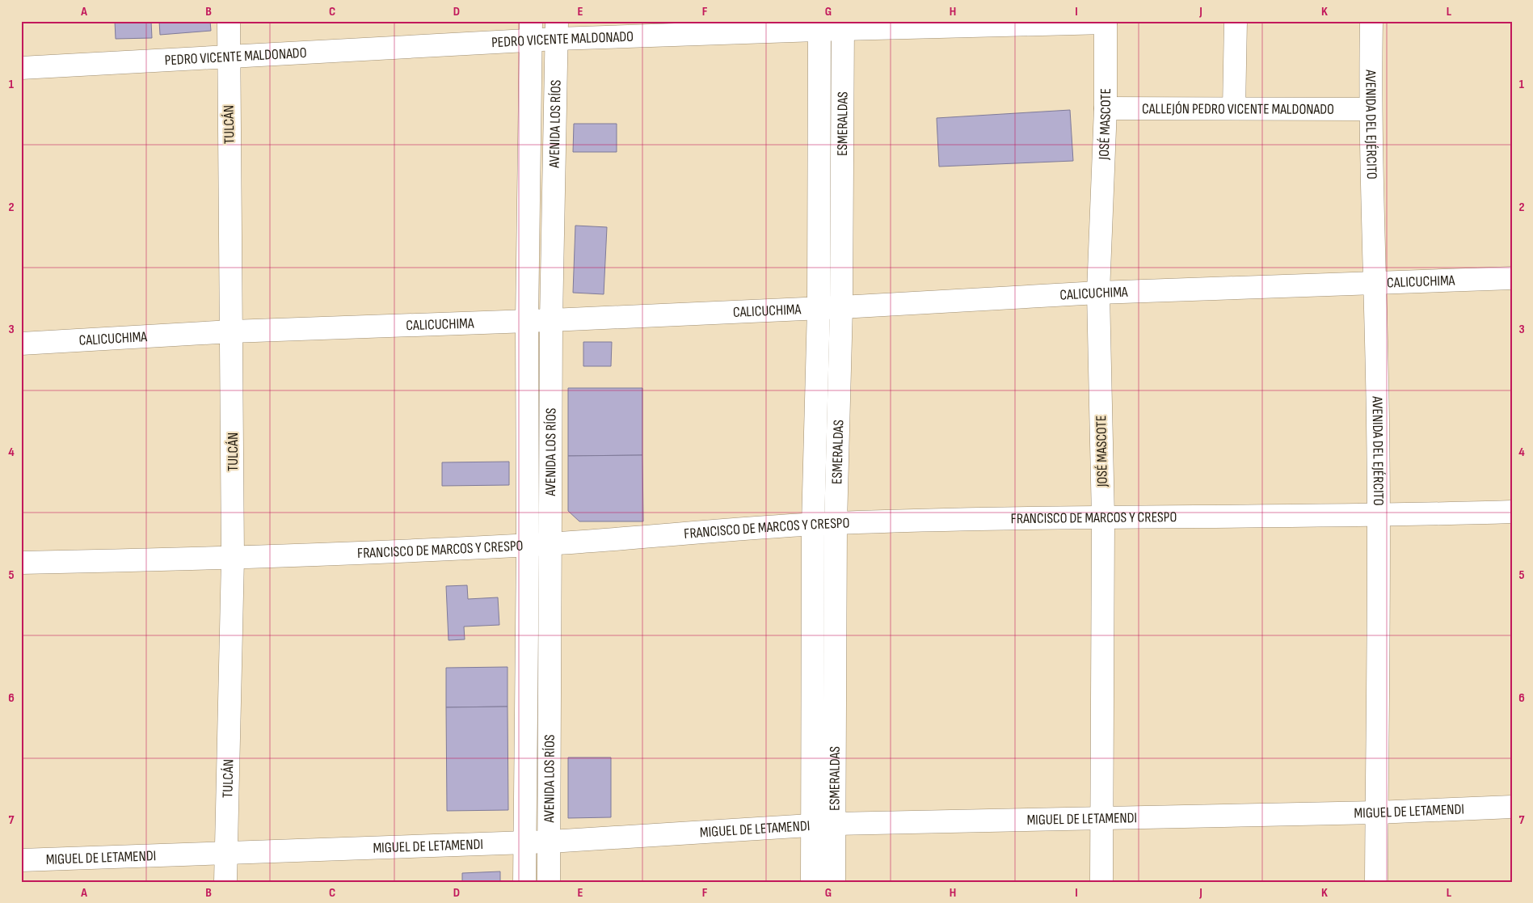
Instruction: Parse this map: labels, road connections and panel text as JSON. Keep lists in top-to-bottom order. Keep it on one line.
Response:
{"streets":{"street":["PEDRO VICENTE MALDONADO","CALLEJÓN PEDRO VICENTE MALDONADO","TULCÁN","AVENIDA LOS RÍOS","ESMERALDAS","JOSÉ MASCOTE","AVENIDA DEL EJÉRCITO","CALICUCHIMA","FRANCISCO DE MARCOS Y CRESPO","MIGUEL DE LETAMENDI"]},"crossings":[["PEDRO VICENTE MALDONADO","TULCÁN"],["PEDRO VICENTE MALDONADO","AVENIDA LOS RÍOS"],["PEDRO VICENTE MALDONADO","ESMERALDAS"],["PEDRO VICENTE MALDONADO","JOSÉ MASCOTE"],["CALLEJÓN PEDRO VICENTE MALDONADO","JOSÉ MASCOTE"],["CALLEJÓN PEDRO VICENTE MALDONADO","AVENIDA DEL EJÉRCITO"],["TULCÁN","CALICUCHIMA"],["TULCÁN","FRANCISCO DE MARCOS Y CRESPO"],["TULCÁN","MIGUEL DE LETAMENDI"],["AVENIDA LOS RÍOS","CALICUCHIMA"],["AVENIDA LOS RÍOS","FRANCISCO DE MARCOS Y CRESPO"],["AVENIDA LOS RÍOS","MIGUEL DE LETAMENDI"],["ESMERALDAS","CALICUCHIMA"],["ESMERALDAS","FRANCISCO DE MARCOS Y CRESPO"],["ESMERALDAS","MIGUEL DE LETAMENDI"],["JOSÉ MASCOTE","CALICUCHIMA"],["JOSÉ MASCOTE","FRANCISCO DE MARCOS Y CRESPO"],["JOSÉ MASCOTE","MIGUEL DE LETAMENDI"],["AVENIDA DEL EJÉRCITO","CALICUCHIMA"],["AVENIDA DEL EJÉRCITO","FRANCISCO DE MARCOS Y CRESPO"],["AVENIDA DEL EJÉRCITO","MIGUEL DE LETAMENDI"]],"grid":{"columns":["A","B","C","D","E","F","G","H","I","J","K","L"],"rows":["1","2","3","4","5","6","7"]}}
